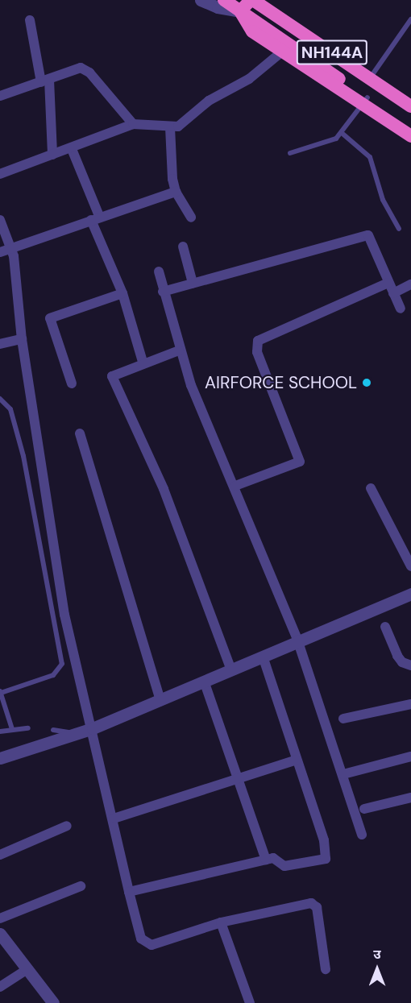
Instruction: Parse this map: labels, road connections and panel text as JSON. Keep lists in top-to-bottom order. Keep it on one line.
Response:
{"streets":{"highway":["NH144A"]},"places":["AIRFORCE SCHOOL"],"north":"top"}
